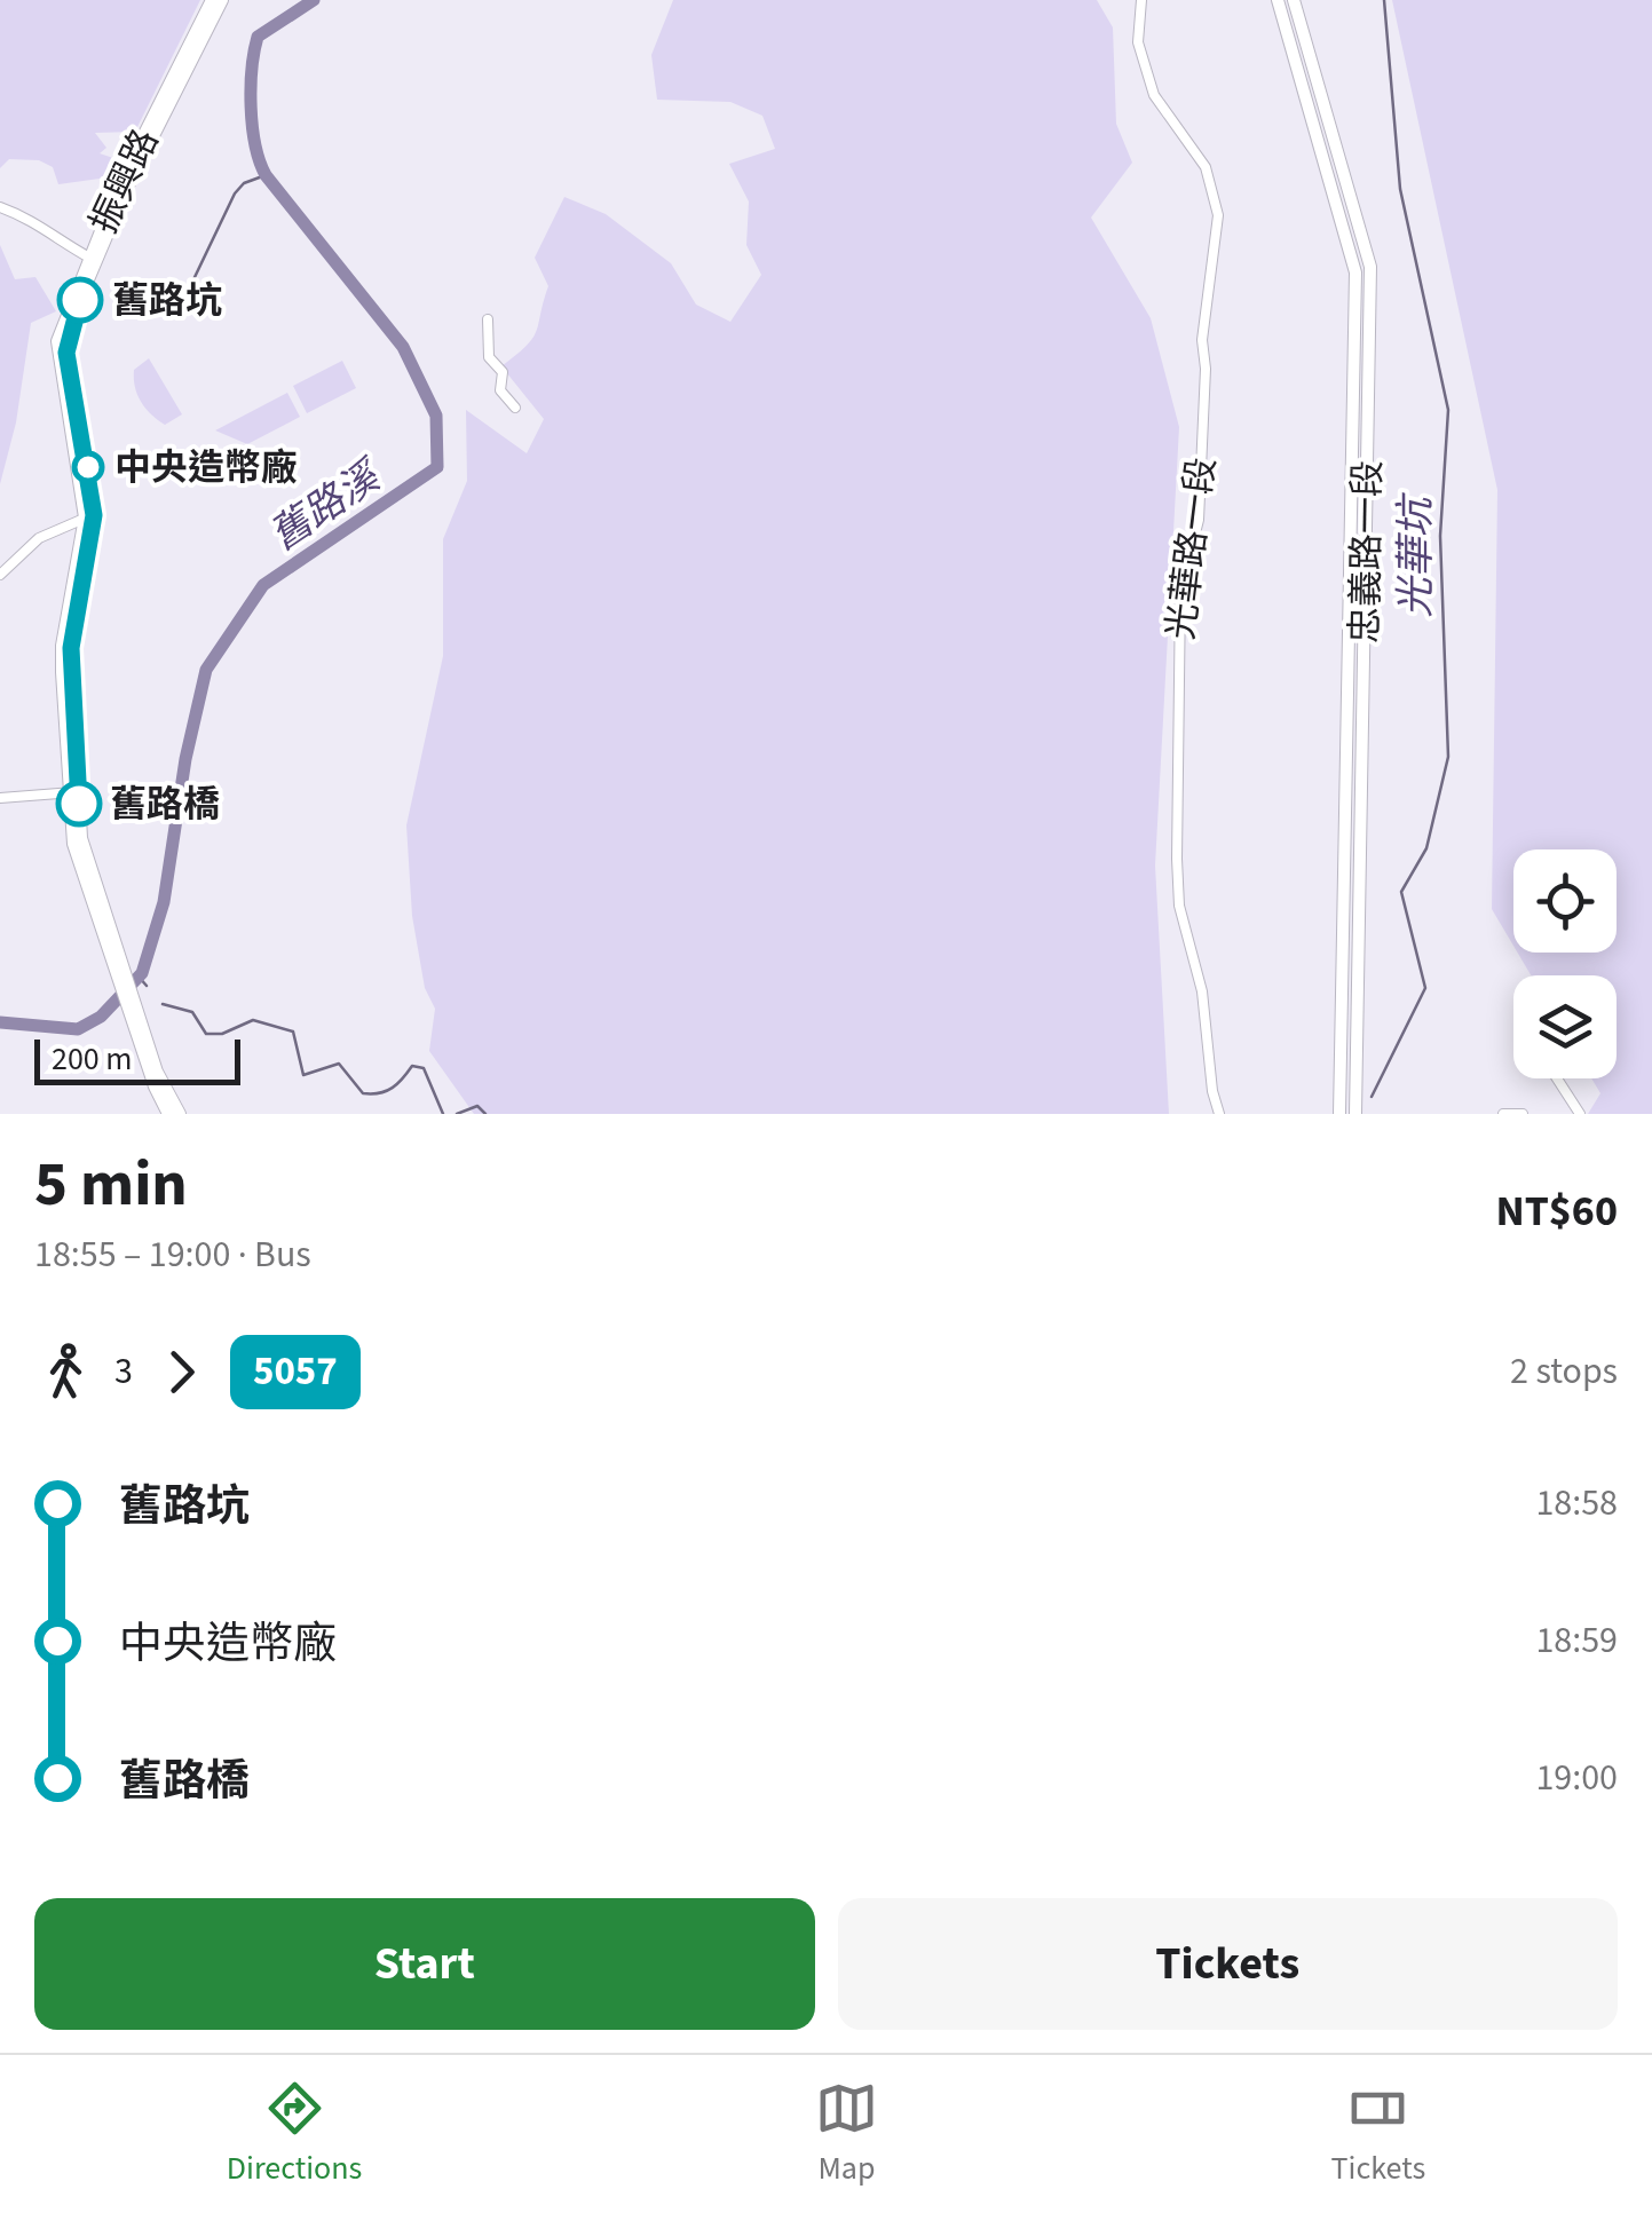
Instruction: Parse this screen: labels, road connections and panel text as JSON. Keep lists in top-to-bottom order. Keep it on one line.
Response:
{"streets":{"main road":["振興路","忠義路一段"],"street":["光華路一段"]},"water":["舊路溪","光華坑"],"places":["舊路坑","中央造幣廠","舊路橋"],"lines":["bus line 5057"],"scale_bar":"200 m","page":{"scale":"200 m","heading":["5 min","18:55 – 19:00 · Bus","NT$60"],"legs":["3","5057","2 stops"],"list":[{"name":"舊路坑","value":"18:58"},{"name":"中央造幣廠","value":"18:59"},{"name":"舊路橋","value":"19:00"}],"buttons":["Start","Tickets"],"tabs":["Directions","Map","Tickets"]}}
